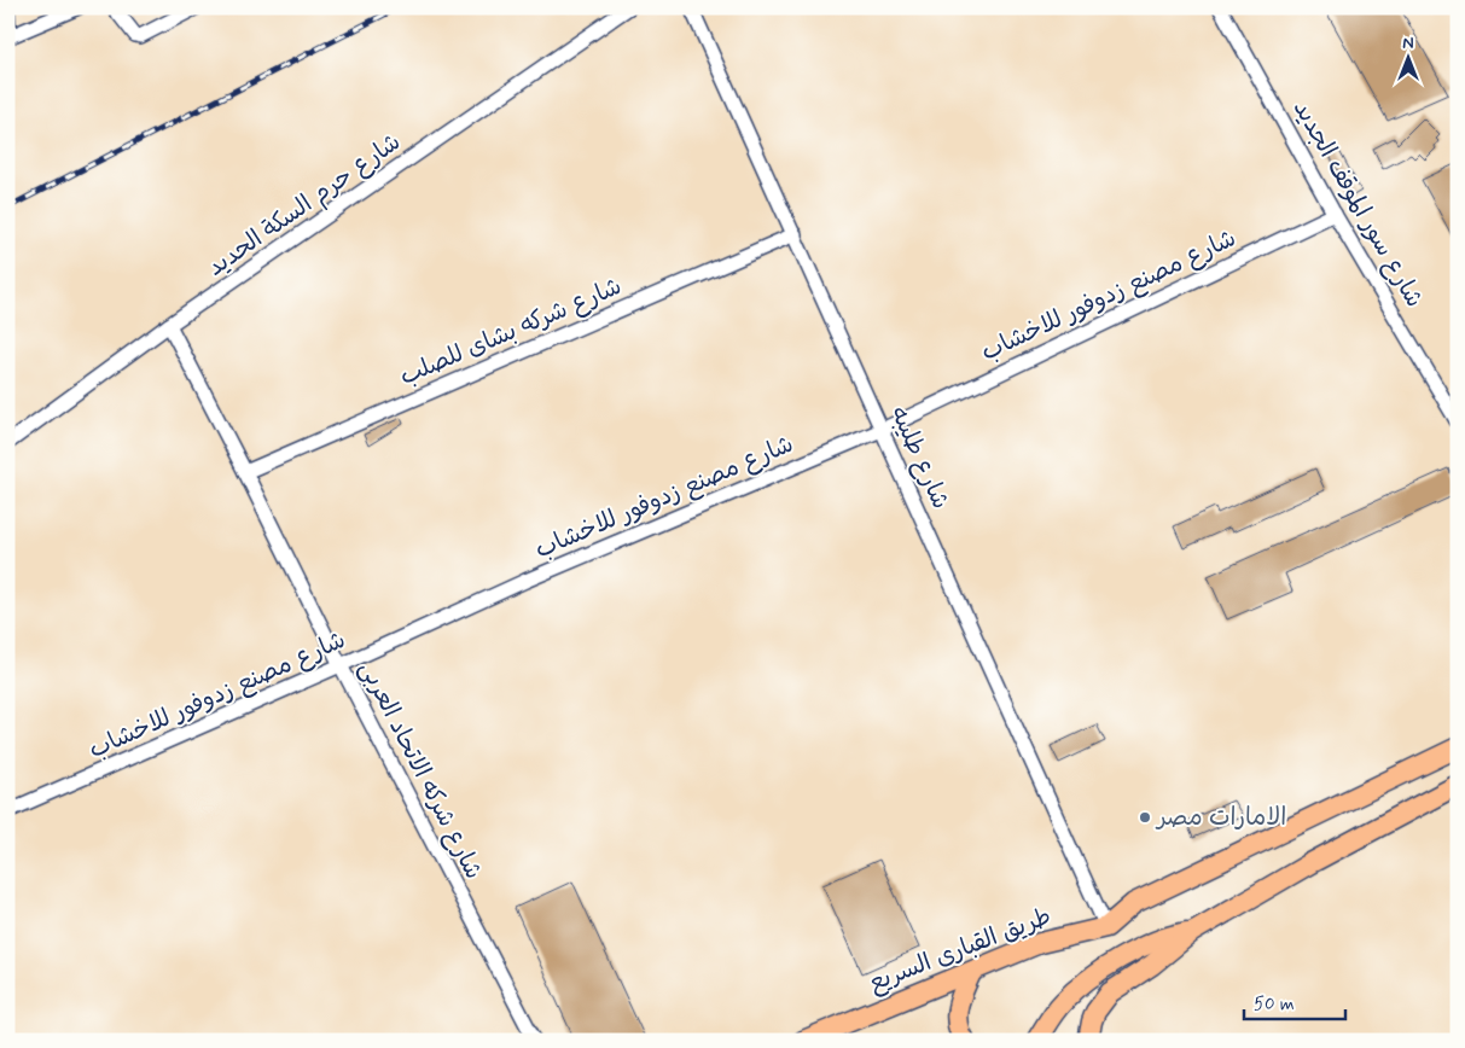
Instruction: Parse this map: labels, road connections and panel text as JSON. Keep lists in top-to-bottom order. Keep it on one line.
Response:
{"streets":{"highway":["طريق القبارى السريع"],"street":["شارع سور الموقف الجديد","شارع حرم السكة الحديد","شارع مصنع زدوفور للاخشاب","شارع شركه بشاى للصلب","شارع طليبه","شارع شركه الاتحاد العربى"]},"crossings":[["شارع سور الموقف الجديد","شارع مصنع زدوفور للاخشاب"],["شارع حرم السكة الحديد","شارع شركه الاتحاد العربى"],["شارع مصنع زدوفور للاخشاب","شارع طليبه"],["شارع مصنع زدوفور للاخشاب","شارع شركه الاتحاد العربى"],["شارع شركه بشاى للصلب","شارع طليبه"],["شارع شركه بشاى للصلب","شارع شركه الاتحاد العربى"],["شارع طليبه","طريق القبارى السريع"]],"places":["الامارات مصر"],"scale_bar":"50 m","north":"top"}
